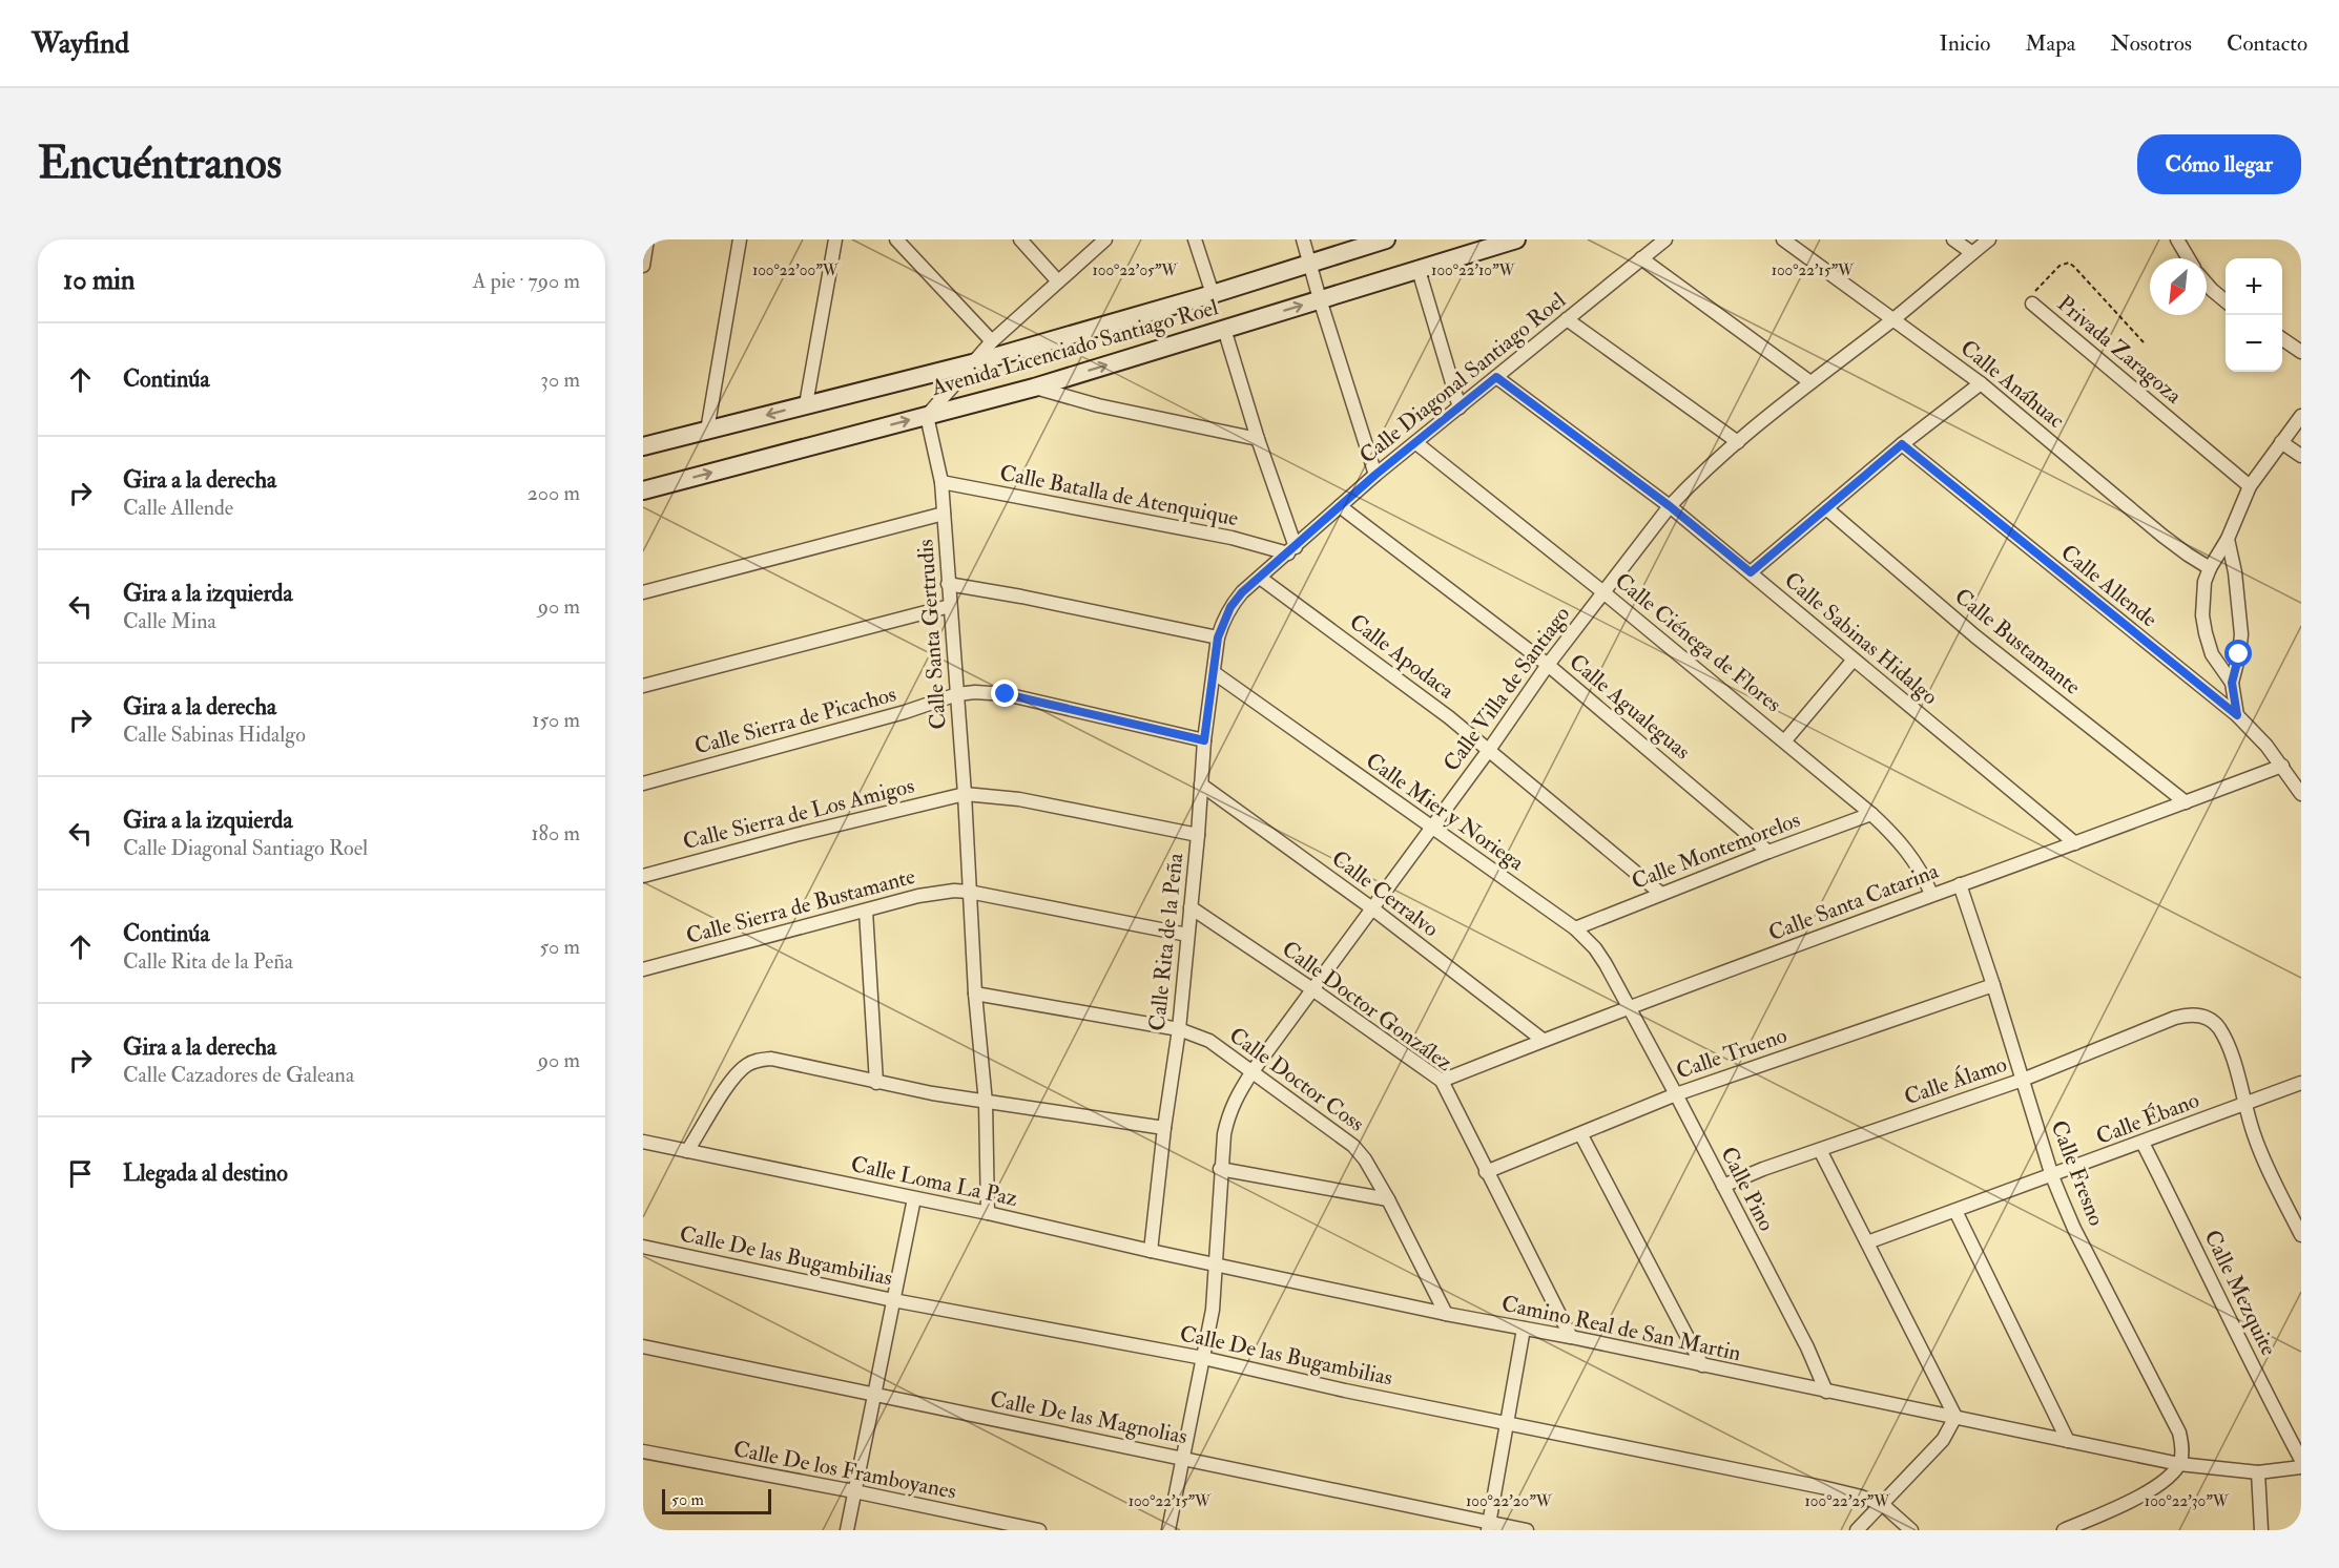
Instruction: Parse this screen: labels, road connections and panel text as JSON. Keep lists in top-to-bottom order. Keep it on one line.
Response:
{"streets":{"street":["Avenida Licenciado Santiago Roel","Privada Zaragoza","Calle Diagonal Santiago Roel","Calle Anáhuac","Calle Batalla de Atenquique","Calle Allende","Calle Santa Gertrudis","Calle Sabinas Hidalgo","Calle Bustamante","Calle Ciénega de Flores","Calle Apodaca","Calle Villa de Santiago","Calle Agualeguas","Calle Sierra de Picachos","Calle Mier y Noriega","Calle Sierra de Los Amigos","Calle Montemorelos","Calle Cerralvo","Calle Santa Catarina","Calle Sierra de Bustamante","Calle Rita de la Peña","Calle Doctor González","Calle Trueno","Calle Doctor Coss","Calle Álamo","Calle Ébano","Calle Fresno","Calle Loma La Paz","Calle Pino","Calle De las Bugambilias","Calle Mezquite","Camino Real de San Martin","Calle De las Magnolias","Calle De los Framboyanes"]},"crossings":[["Avenida Licenciado Santiago Roel","Calle Santa Gertrudis"],["Calle Diagonal Santiago Roel","Calle Batalla de Atenquique"],["Calle Diagonal Santiago Roel","Calle Sabinas Hidalgo"],["Calle Diagonal Santiago Roel","Calle Ciénega de Flores"],["Calle Diagonal Santiago Roel","Calle Apodaca"],["Calle Diagonal Santiago Roel","Calle Agualeguas"],["Calle Diagonal Santiago Roel","Calle Rita de la Peña"],["Calle Anáhuac","Calle Villa de Santiago"],["Calle Batalla de Atenquique","Calle Santa Gertrudis"],["Calle Allende","Calle Santa Catarina"],["Calle Santa Gertrudis","Calle Sierra de Picachos"],["Calle Santa Gertrudis","Calle Sierra de Los Amigos"],["Calle Santa Gertrudis","Calle Sierra de Bustamante"],["Calle Santa Gertrudis","Calle Doctor Coss"],["Calle Santa Gertrudis","Calle Loma La Paz"],["Calle Sabinas Hidalgo","Calle Villa de Santiago"],["Calle Sabinas Hidalgo","Calle Santa Catarina"],["Calle Bustamante","Calle Santa Catarina"],["Calle Ciénega de Flores","Calle Villa de Santiago"],["Calle Ciénega de Flores","Calle Montemorelos"],["Calle Ciénega de Flores","Calle Santa Catarina"],["Calle Apodaca","Calle Villa de Santiago"],["Calle Apodaca","Calle Montemorelos"],["Calle Villa de Santiago","Calle Agualeguas"],["Calle Villa de Santiago","Calle Mier y Noriega"],["Calle Villa de Santiago","Calle Cerralvo"],["Calle Villa de Santiago","Calle Doctor González"],["Calle Villa de Santiago","Calle Doctor Coss"],["Calle Villa de Santiago","Calle Loma La Paz"],["Calle Villa de Santiago","Calle De las Bugambilias"],["Calle Villa de Santiago","Camino Real de San Martin"],["Calle Villa de Santiago","Calle De las Magnolias"],["Calle Agualeguas","Calle Montemorelos"],["Calle Sierra de Picachos","Calle Rita de la Peña"],["Calle Mier y Noriega","Calle Montemorelos"],["Calle Mier y Noriega","Calle Santa Catarina"],["Calle Mier y Noriega","Calle Rita de la Peña"],["Calle Mier y Noriega","Calle Pino"],["Calle Sierra de Los Amigos","Calle Rita de la Peña"],["Calle Cerralvo","Calle Santa Catarina"],["Calle Cerralvo","Calle Rita de la Peña"],["Calle Santa Catarina","Calle Doctor González"],["Calle Santa Catarina","Calle Fresno"],["Calle Santa Catarina","Calle Pino"],["Calle Sierra de Bustamante","Calle Rita de la Peña"],["Calle Rita de la Peña","Calle Doctor González"],["Calle Rita de la Peña","Calle Doctor Coss"],["Calle Rita de la Peña","Calle Loma La Paz"],["Calle Doctor González","Calle Trueno"],["Calle Doctor González","Camino Real de San Martin"],["Calle Trueno","Calle Fresno"],["Calle Trueno","Calle Pino"],["Calle Doctor Coss","Camino Real de San Martin"],["Calle Álamo","Calle Ébano"],["Calle Álamo","Calle Fresno"],["Calle Álamo","Calle Pino"],["Calle Ébano","Calle Fresno"],["Calle Ébano","Calle Mezquite"],["Calle Loma La Paz","Camino Real de San Martin"],["Calle Pino","Camino Real de San Martin"]],"scale_bar":"50 m","north":"bottom left","page":{"header":"Wayfind","nav":["Inicio","Mapa","Nosotros","Contacto"],"buttons":"Cómo llegar","title":"Encuéntranos","heading":["10 min","A pie · 790 m"],"map_buttons":["+","−"],"list":[["Continúa","30 m"],["Gira a la derecha","Calle Allende","200 m"],["Gira a la izquierda","Calle Mina","90 m"],["Gira a la derecha","Calle Sabinas Hidalgo","150 m"],["Gira a la izquierda","Calle Diagonal Santiago Roel","180 m"],["Continúa","Calle Rita de la Peña","50 m"],["Gira a la derecha","Calle Cazadores de Galeana","90 m"],"Llegada al destino"],"scale":"50 m"},"coordinates":["100°22'00\"W","100°22'05\"W","100°22'10\"W","100°22'15\"W","100°22'20\"W","100°22'25\"W","100°22'30\"W"]}
